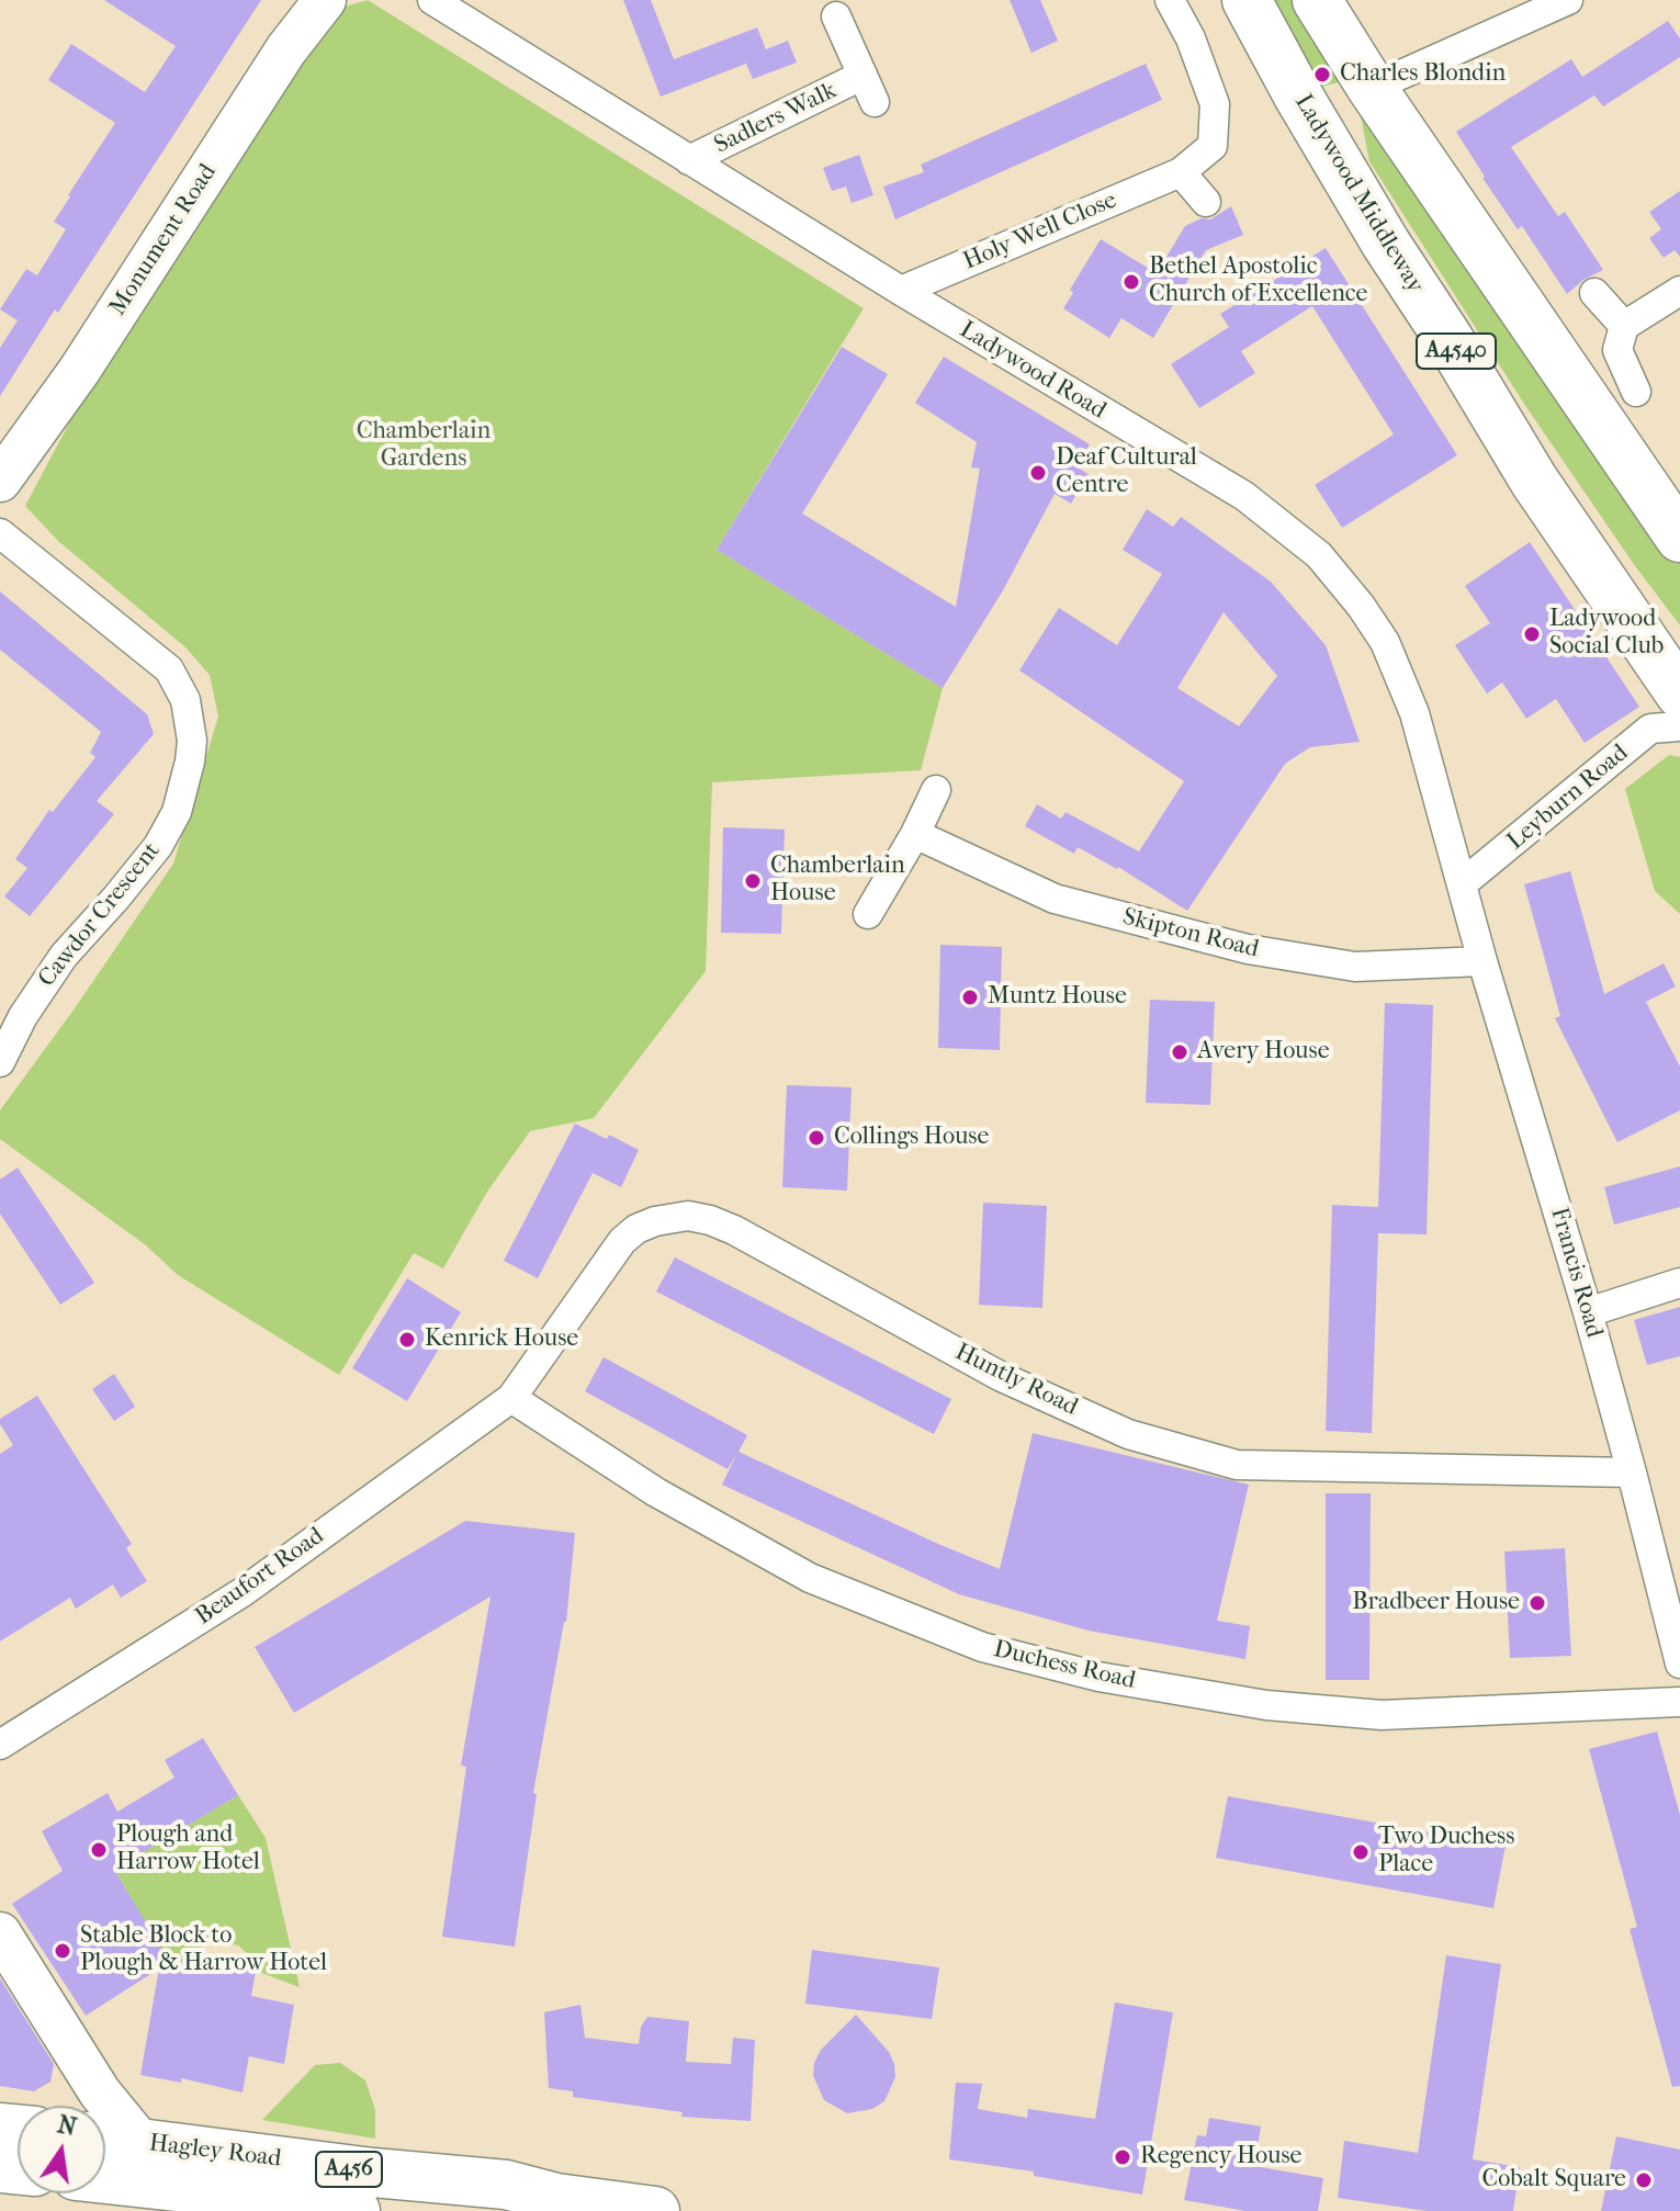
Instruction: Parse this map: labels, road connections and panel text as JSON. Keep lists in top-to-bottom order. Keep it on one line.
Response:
{"streets":{"highway":["Ladywood Middleway","A4540","Hagley Road","A456"],"main road":["Monument Road"],"street":["Sadlers Walk","Holy Well Close","Ladywood Road","Leyburn Road","Cawdor Crescent","Skipton Road","Francis Road","Huntly Road","Beaufort Road","Duchess Road"]},"crossings":[["Sadlers Walk","Ladywood Road"],["Holy Well Close","Ladywood Road"],["Ladywood Road","Leyburn Road"],["Ladywood Road","Francis Road"],["Leyburn Road","Francis Road"],["Skipton Road","Francis Road"],["Francis Road","Huntly Road"],["Huntly Road","Beaufort Road"],["Huntly Road","Duchess Road"],["Beaufort Road","Duchess Road"]],"parks":["Chamberlain Gardens"],"places":["Charles Blondin","Bethel Apostolic Church of Excellence","Deaf Cultural Centre","Ladywood Social Club","Chamberlain House","Muntz House","Avery House","Collings House","Kenrick House","Bradbeer House","Plough and Harrow Hotel","Two Duchess Place","Stable Block to Plough & Harrow Hotel","Regency House","Cobalt Square"],"north":"top"}
